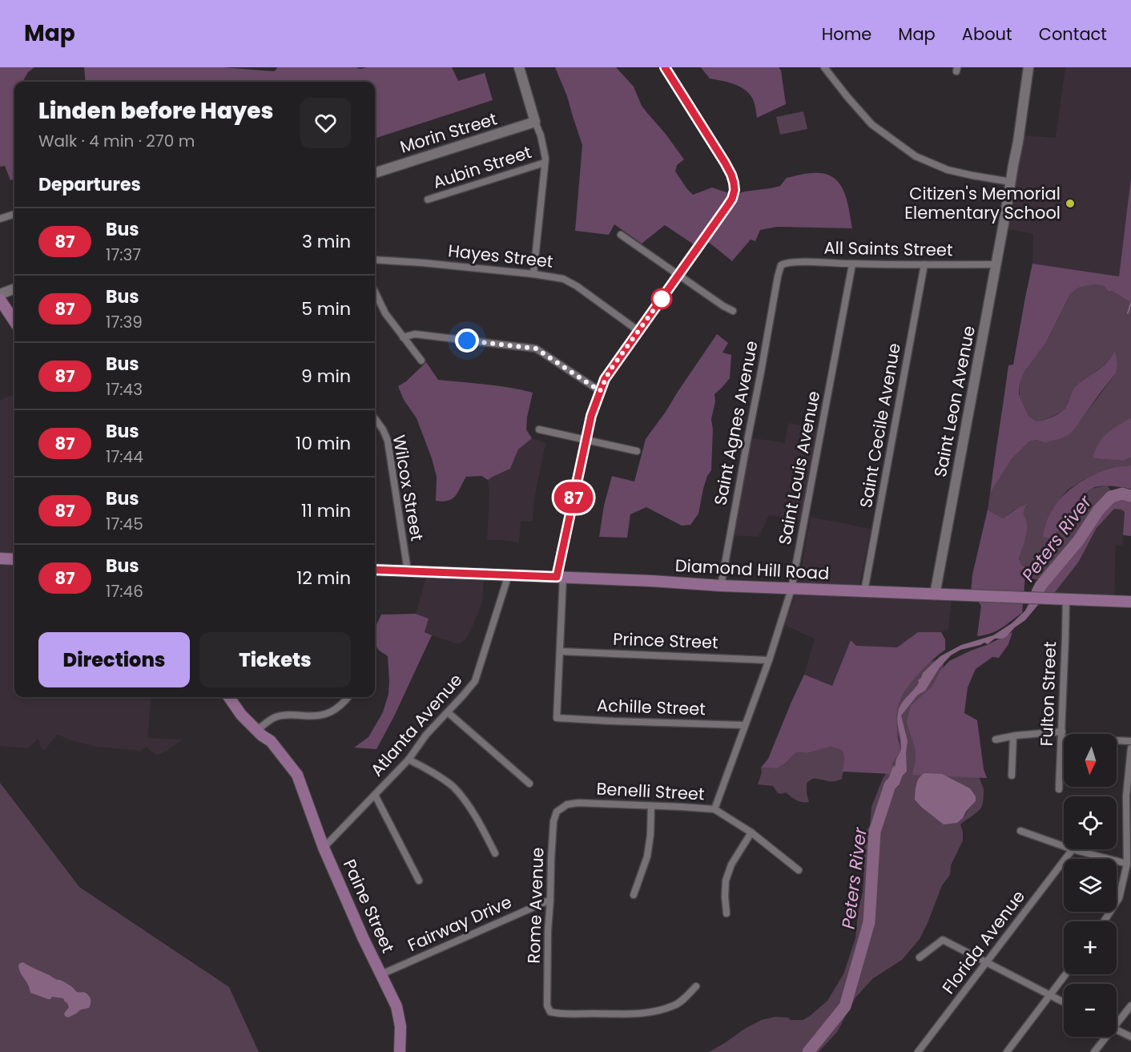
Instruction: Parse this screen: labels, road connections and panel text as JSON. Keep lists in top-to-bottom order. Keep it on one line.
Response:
{"streets":{"main road":["Diamond Hill Road","Paine Street"],"street":["Morin Street","Aubin Street","All Saints Street","Hayes Street","Saint Leon Avenue","Saint Agnes Avenue","Saint Cecile Avenue","Saint Louis Avenue","Wilcox Street","Prince Street","Fulton Street","Achille Street","Atlanta Avenue","Benelli Street","Rome Avenue","Fairway Drive","Florida Avenue"]},"crossings":[["All Saints Street","Saint Leon Avenue"],["All Saints Street","Saint Agnes Avenue"],["All Saints Street","Saint Cecile Avenue"],["All Saints Street","Saint Louis Avenue"],["Saint Leon Avenue","Diamond Hill Road"],["Saint Agnes Avenue","Diamond Hill Road"],["Saint Cecile Avenue","Diamond Hill Road"],["Saint Louis Avenue","Diamond Hill Road"],["Saint Louis Avenue","Prince Street"],["Saint Louis Avenue","Achille Street"],["Saint Louis Avenue","Benelli Street"],["Wilcox Street","Diamond Hill Road"],["Diamond Hill Road","Fulton Street"],["Diamond Hill Road","Atlanta Avenue"],["Prince Street","Achille Street"],["Atlanta Avenue","Paine Street"],["Benelli Street","Rome Avenue"],["Rome Avenue","Fairway Drive"],["Paine Street","Fairway Drive"]],"water":["Peters River"],"places":["Citizen's Memorial Elementary School"],"lines":["bus line 87"],"north":"bottom","page":{"header":"Map","nav":["Home","Map","About","Contact"],"on_map":"87","heading":[["Linden before Hayes","Walk · 4 min · 270 m"],"Departures"],"list":[{"mark":"87","name":"Bus","note":"17:37","value":"3 min"},{"mark":"87","name":"Bus","note":"17:39","value":"5 min"},{"mark":"87","name":"Bus","note":"17:43","value":"9 min"},{"mark":"87","name":"Bus","note":"17:44","value":"10 min"},{"mark":"87","name":"Bus","note":"17:45","value":"11 min"},{"mark":"87","name":"Bus","note":"17:46","value":"12 min"}],"buttons":["Directions","Tickets"],"map_buttons":["+","−"]}}
